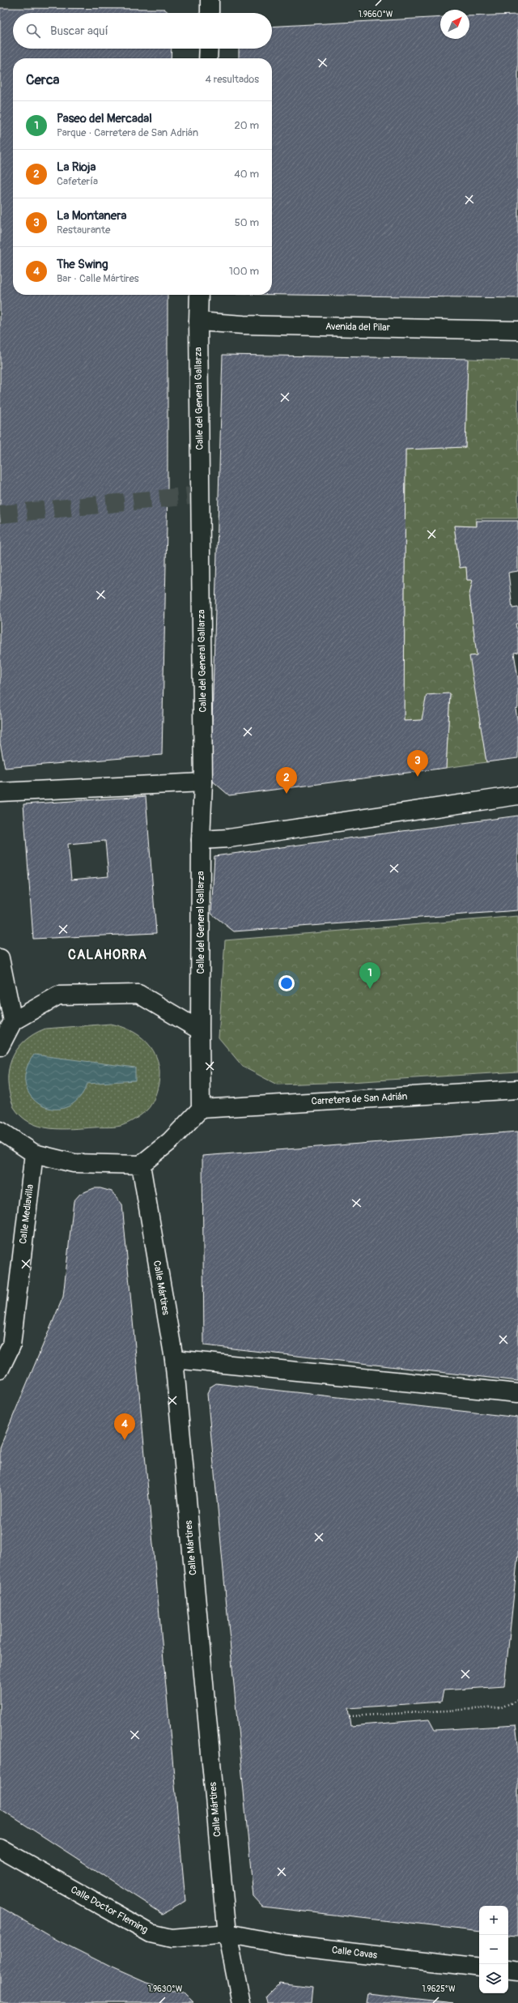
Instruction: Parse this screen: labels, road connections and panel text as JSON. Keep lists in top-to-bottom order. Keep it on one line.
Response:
{"streets":{"street":["Avenida del Pilar","Calle del General Gallarza","Carretera de San Adrián","Calle Mediavilla","Calle Mártires","Calle Doctor Fleming","Calle Cavas"]},"crossings":[["Avenida del Pilar","Calle del General Gallarza"],["Calle del General Gallarza","Carretera de San Adrián"],["Calle Mártires","Calle Doctor Fleming"],["Calle Mártires","Calle Cavas"],["Calle Doctor Fleming","Calle Cavas"]],"districts":["CALAHORRA"],"north":"top right","page":{"search":"Buscar aquí","heading":["Cerca","4 resultados"],"list":[{"mark":"1","name":"Paseo del Mercadal","note":"Parque · Carretera de San Adrián","value":"20 m"},{"mark":"2","name":"La Rioja","note":"Cafetería","value":"40 m"},{"mark":"3","name":"La Montanera","note":"Restaurante","value":"50 m"},{"mark":"4","name":"The Swing","note":"Bar · Calle Mártires","value":"100 m"}],"pins":["3","2","1","4"],"map_buttons":["+","−"]},"coordinates":["1.9660°W","1.9630°W","1.9625°W"]}
